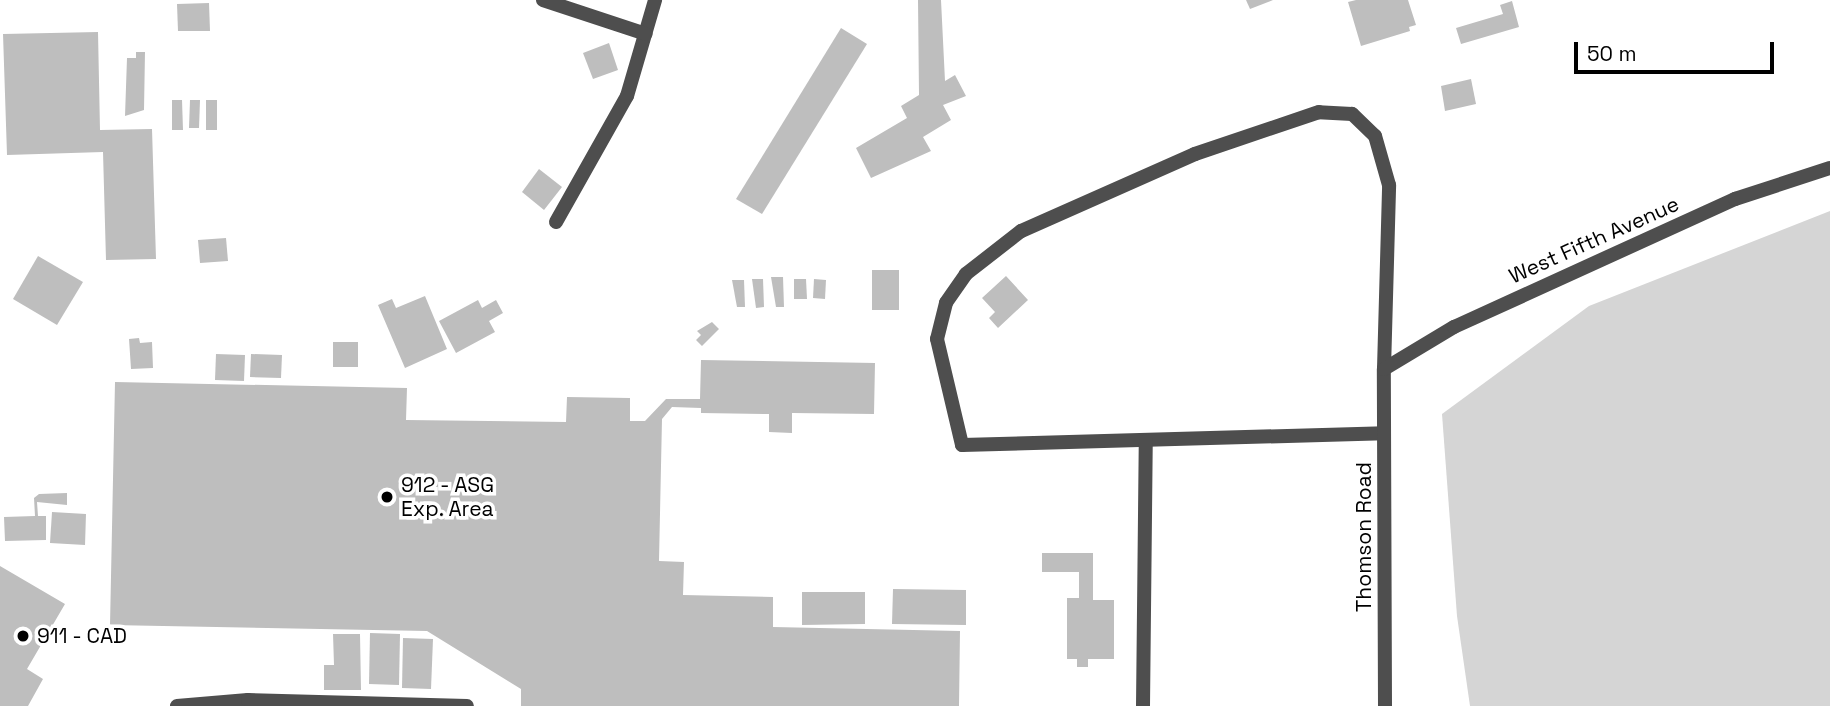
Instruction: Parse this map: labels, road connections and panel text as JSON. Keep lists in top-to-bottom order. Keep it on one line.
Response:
{"streets":{"street":["West Fifth Avenue","Thomson Road"]},"crossings":[["West Fifth Avenue","Thomson Road"]],"places":["912 - ASG Exp. Area","911 - CAD"],"scale_bar":"50 m"}
